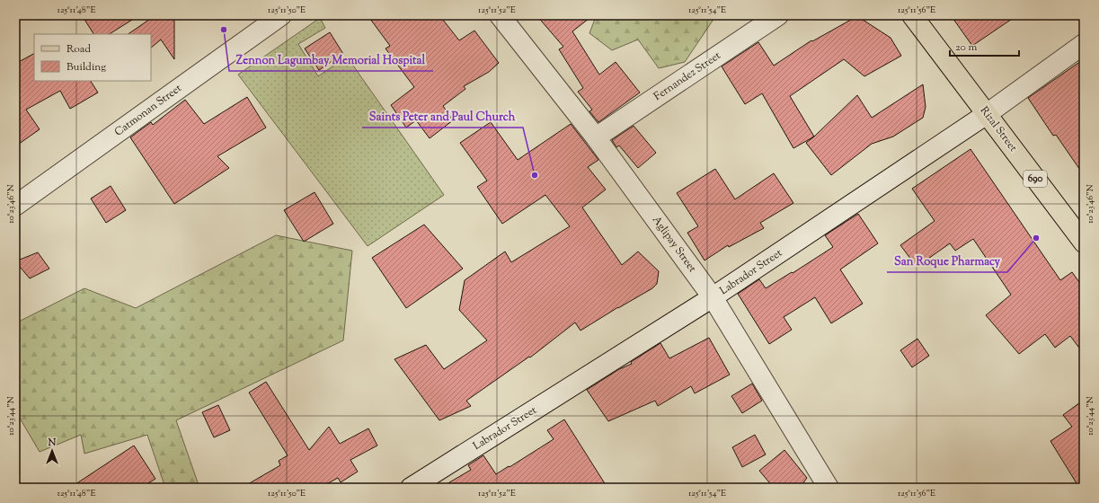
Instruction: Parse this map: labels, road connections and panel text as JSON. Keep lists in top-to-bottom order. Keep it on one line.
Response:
{"streets":{"main road":["Rizal Street","690"],"street":["Fernandez Street","Catmonan Street","Aglipay Street","Labrador Street"]},"crossings":[["Fernandez Street","Aglipay Street"],["Rizal Street","Labrador Street"],["Aglipay Street","Labrador Street"]],"places":["Zennon Lagumbay Memorial Hospital","Saints Peter and Paul Church","San Roque Pharmacy"],"legend":["Road","Building"],"scale_bar":"20 m","north":"top","coordinates":["125°11'48\"E","125°11'50\"E","125°11'52\"E","125°11'54\"E","125°11'56\"E","10°23'46\"N","10°23'44\"N"]}
